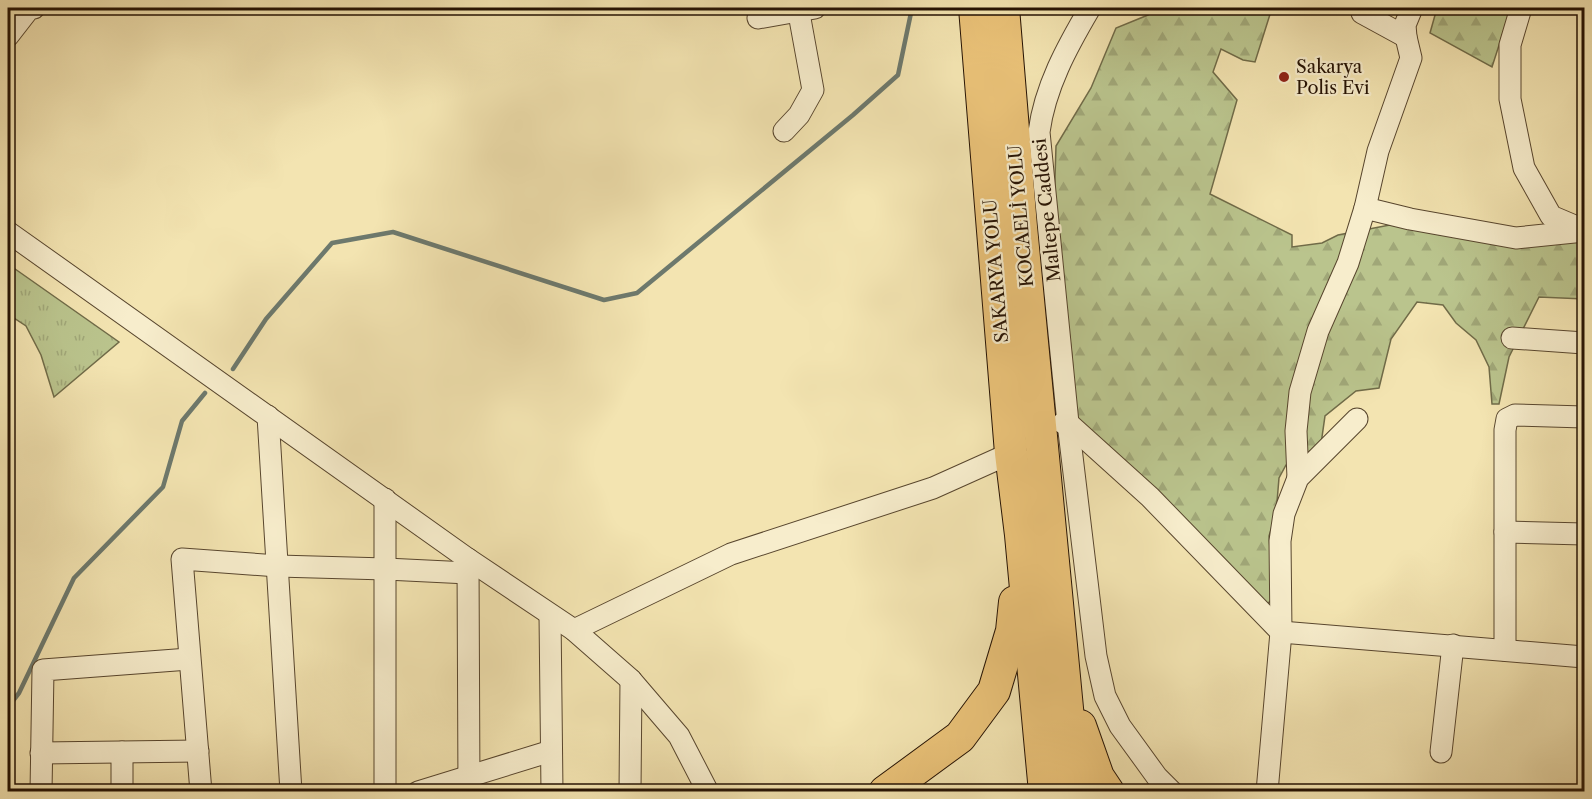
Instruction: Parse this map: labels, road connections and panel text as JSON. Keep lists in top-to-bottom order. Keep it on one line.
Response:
{"streets":{"highway":["KOCAELİ YOLU","SAKARYA YOLU"],"street":["Maltepe Caddesi"]},"crossings":[["Maltepe Caddesi","KOCAELİ YOLU"]],"places":["Sakarya Polis Evi"]}
